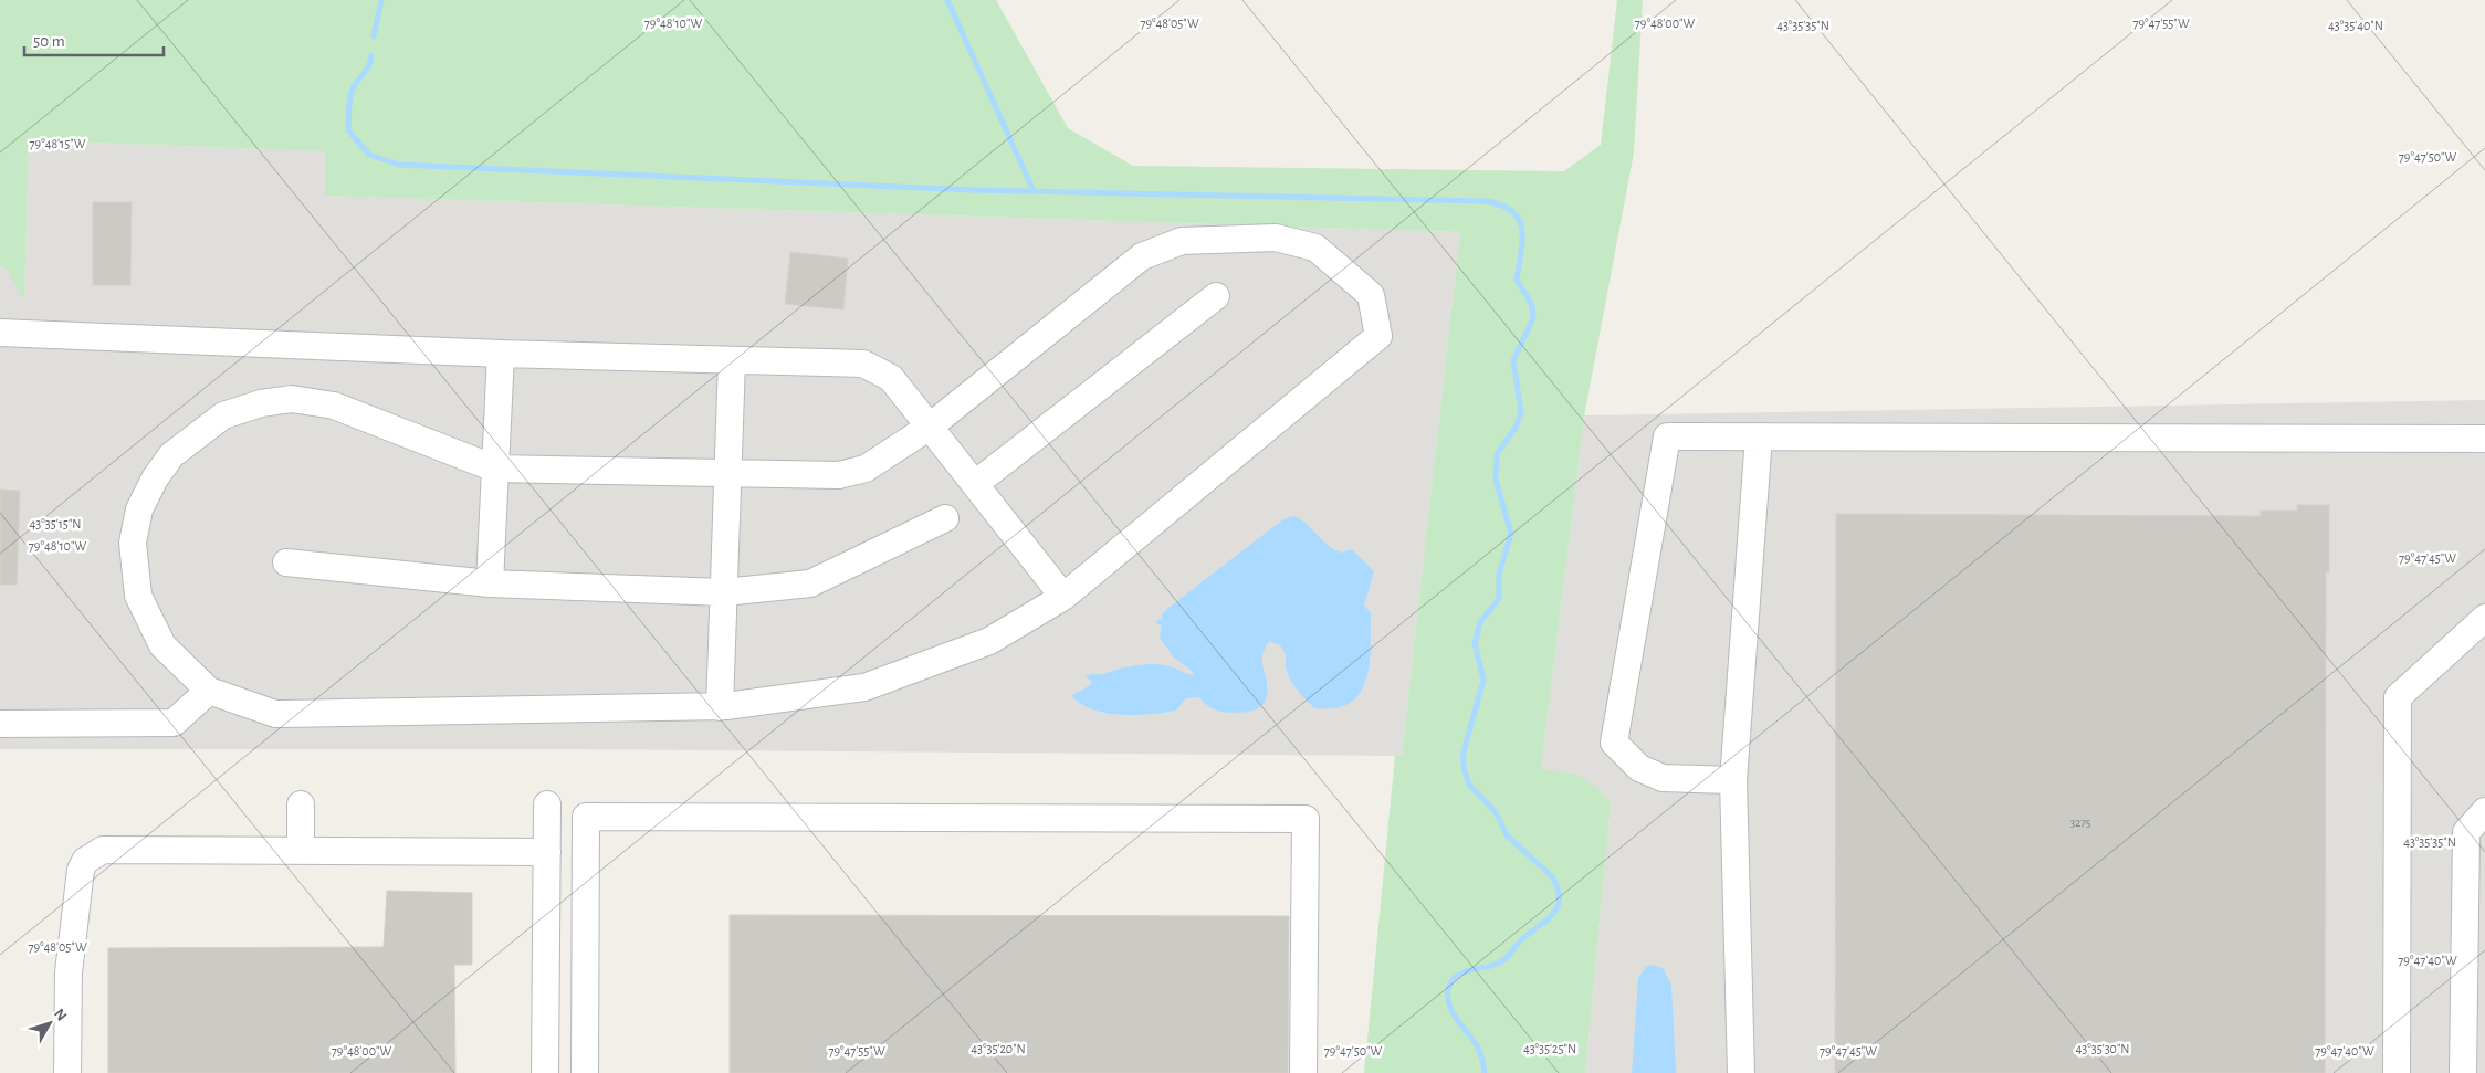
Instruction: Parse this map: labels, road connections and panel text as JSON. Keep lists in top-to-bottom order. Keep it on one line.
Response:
{"house_numbers":["3275"],"scale_bar":"50 m","north":"top right","coordinates":["79°48'10\"W","79°47'55\"W","79°48'05\"W","79°48'00\"W","43°35'35\"N","43°35'40\"N","79°48'15\"W","79°47'50\"W","43°35'15\"N","79°47'45\"W","79°47'40\"W","43°35'20\"N","43°35'25\"N","43°35'30\"N"]}
